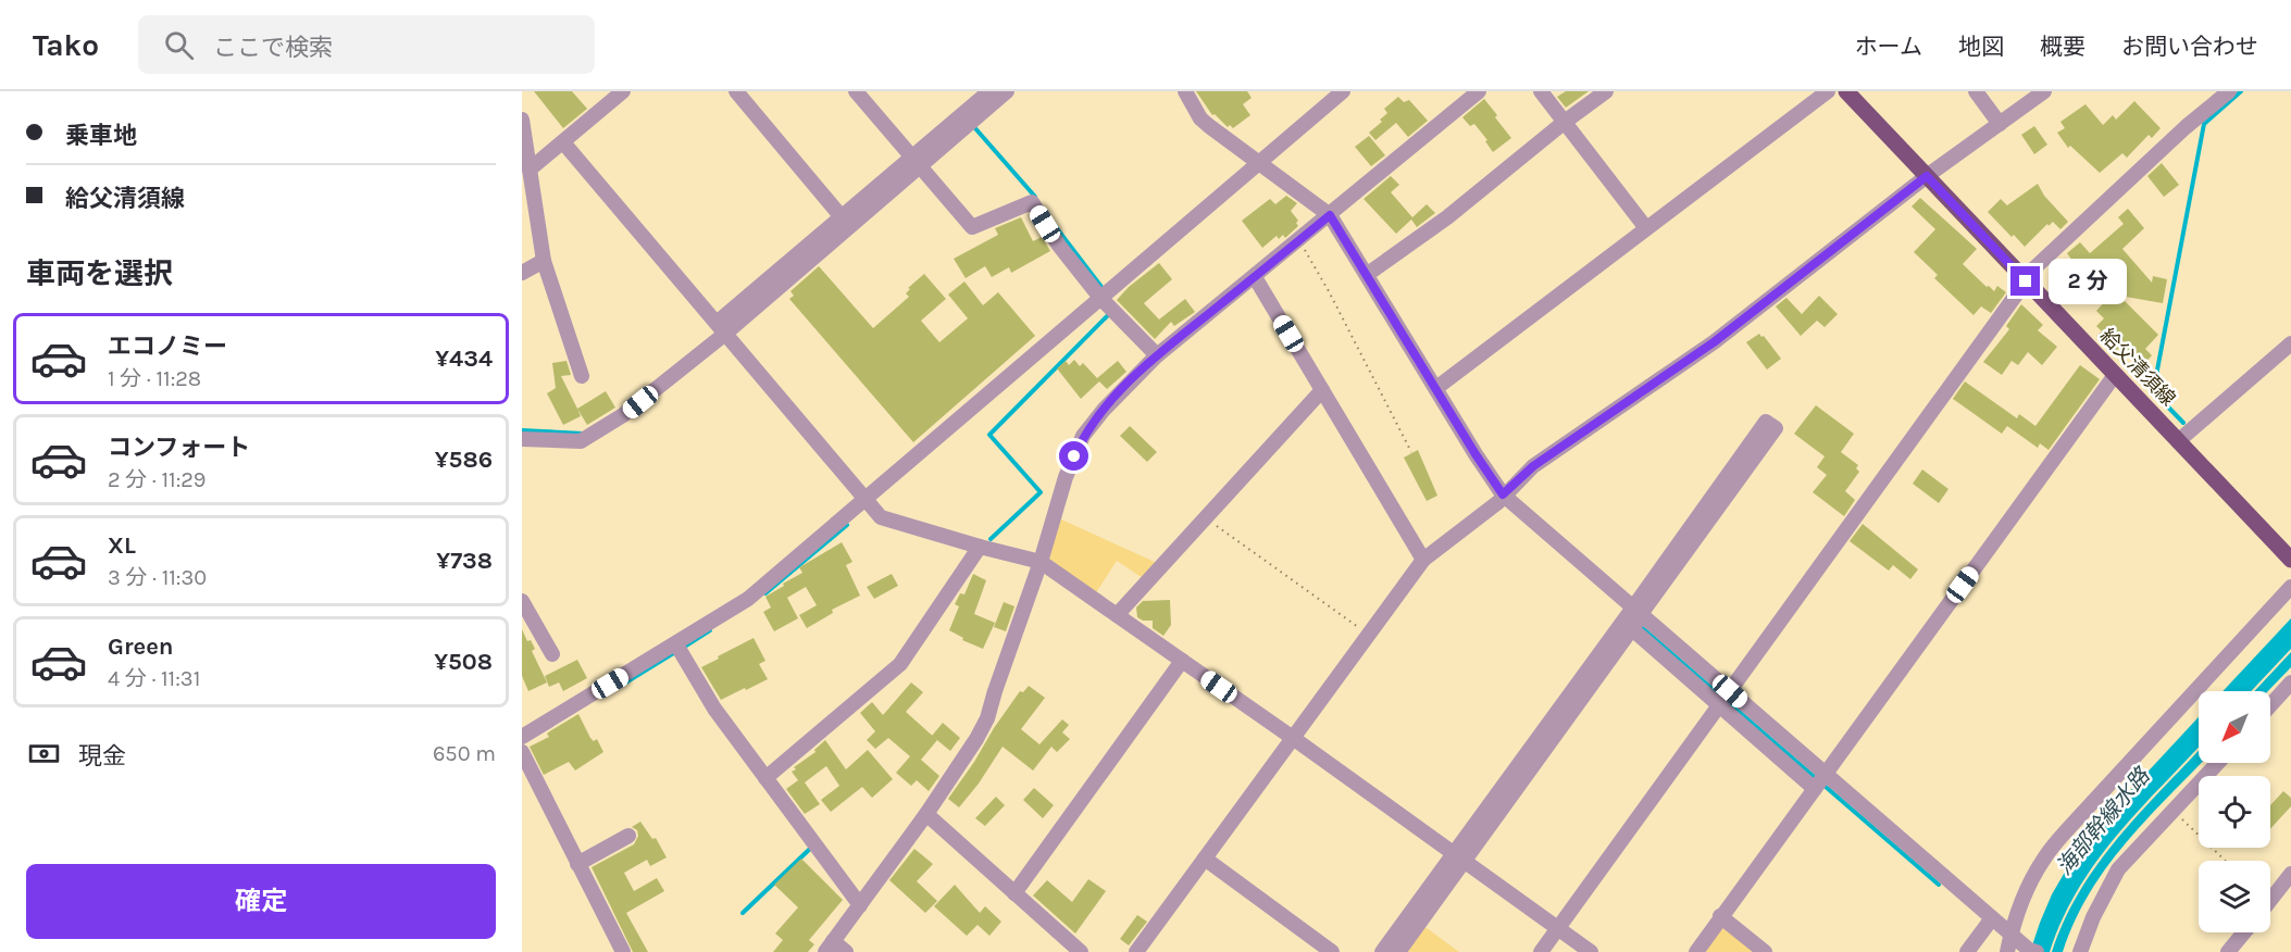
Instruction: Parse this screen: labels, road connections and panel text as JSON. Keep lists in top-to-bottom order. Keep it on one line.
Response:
{"streets":{"main road":["給父清須線"]},"water":["海部幹線水路"],"north":"bottom left","page":{"header":"Tako","search":"ここで検索","nav":["ホーム","地図","概要","お問い合わせ"],"banner":["乗車地","給父清須線"],"heading":"車両を選択","bubble":"2 分","list":[{"name":"エコノミー","note":"1 分 · 11:28","value":"¥434"},{"name":"コンフォート","note":"2 分 · 11:29","value":"¥586"},{"name":"XL","note":"3 分 · 11:30","value":"¥738"},{"name":"Green","note":"4 分 · 11:31","value":"¥508"}],"pay":["現金","650 m"],"buttons":"確定"}}
